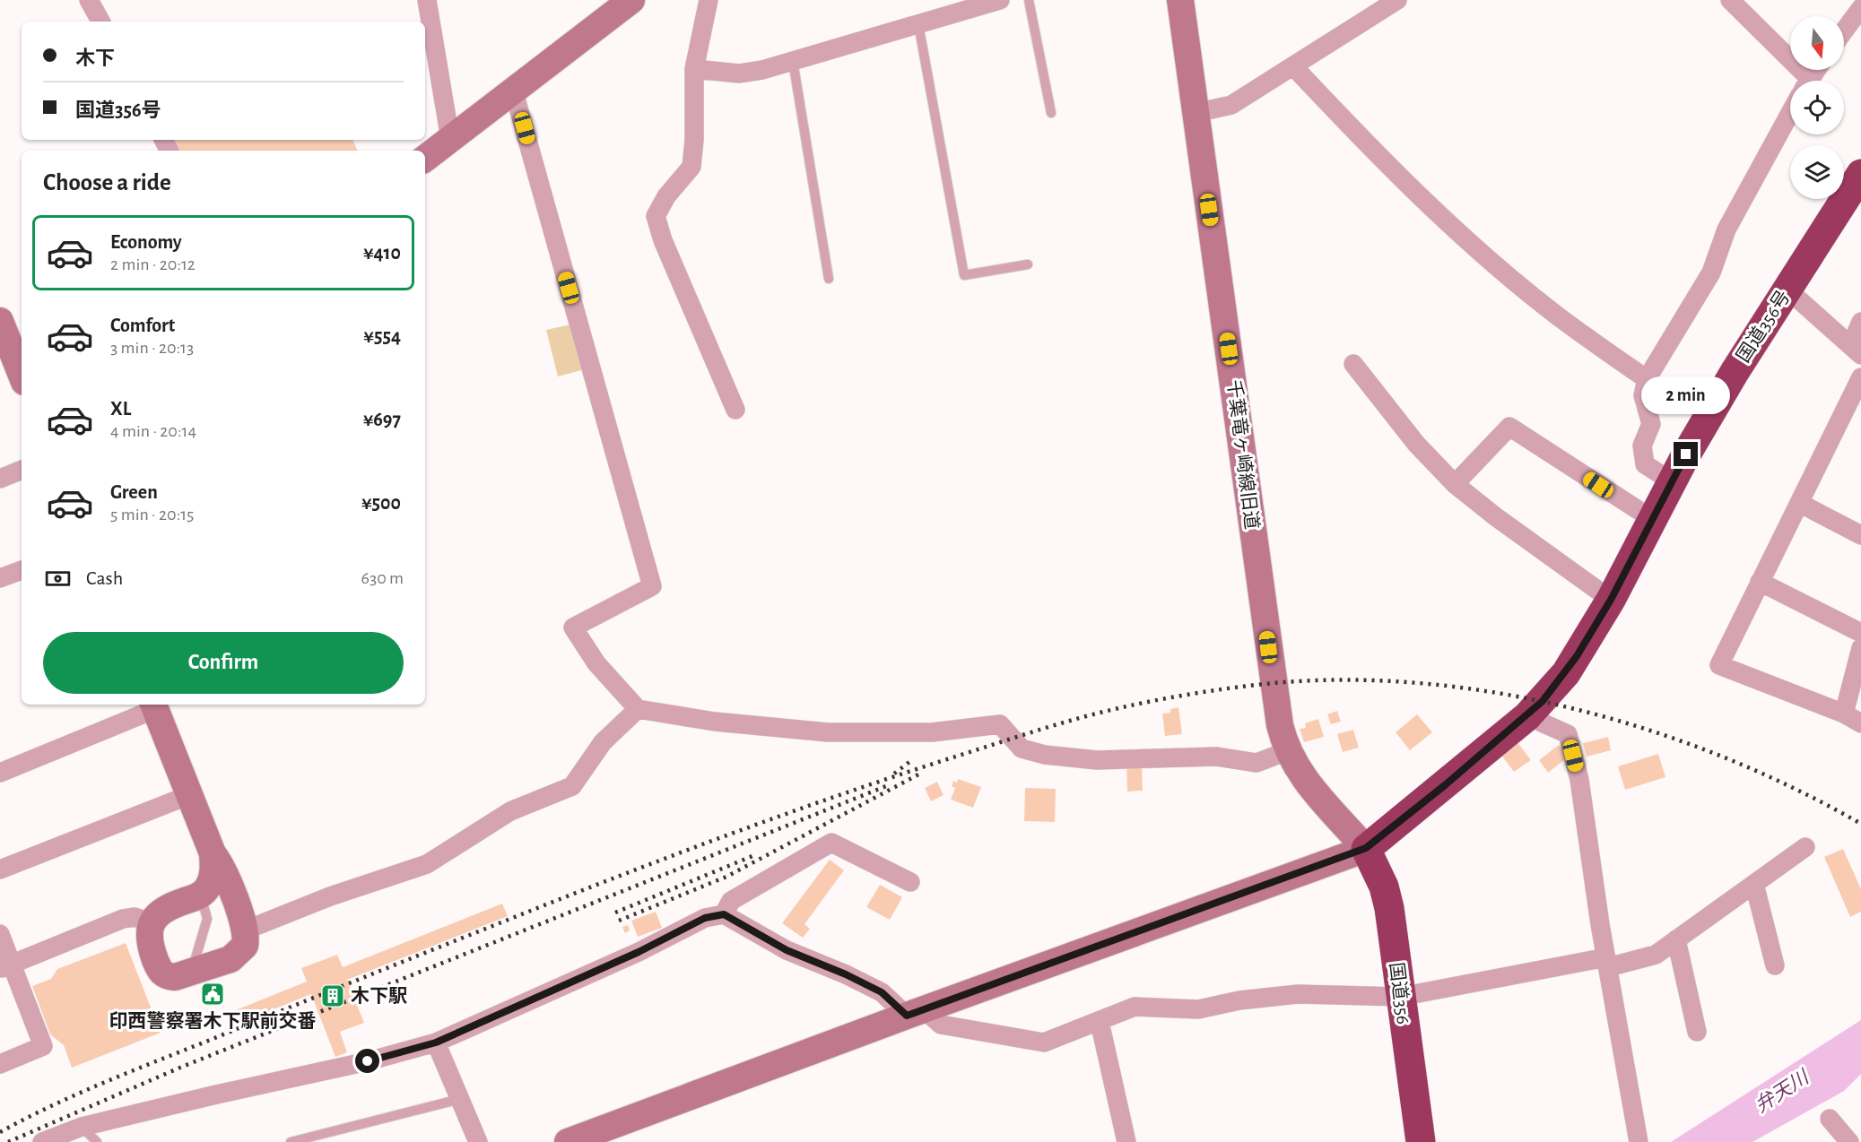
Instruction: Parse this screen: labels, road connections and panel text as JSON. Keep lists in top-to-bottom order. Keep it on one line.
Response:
{"streets":{"highway":["国道356号","国道356"],"street":["千葉竜ヶ崎線旧道"]},"crossings":[["国道356号","千葉竜ヶ崎線旧道"],["国道356号","国道356"],["千葉竜ヶ崎線旧道","国道356"]],"water":["弁天川"],"places":{"public building":["印西警察署木下駅前交番"],"building":["木下駅"]},"north":"bottom","page":{"banner":["木下","国道356号"],"heading":"Choose a ride","list":[{"name":"Economy","note":"2 min · 20:12","value":"¥410"},{"name":"Comfort","note":"3 min · 20:13","value":"¥554"},{"name":"XL","note":"4 min · 20:14","value":"¥697"},{"name":"Green","note":"5 min · 20:15","value":"¥500"}],"bubble":"2 min","pay":["Cash","630 m"],"buttons":"Confirm"}}
